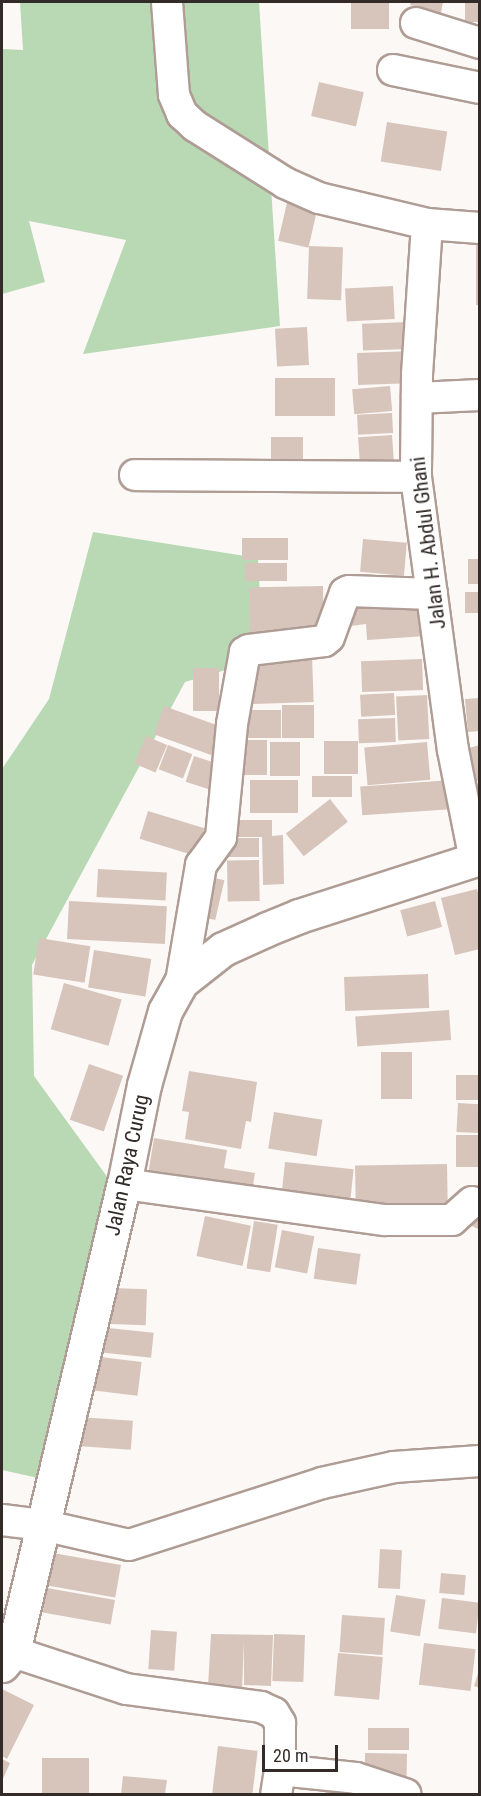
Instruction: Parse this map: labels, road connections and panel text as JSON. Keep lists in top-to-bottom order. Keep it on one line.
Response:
{"streets":{"main road":["Jalan Raya Curug"],"street":["Jalan H. Abdul Ghani"]},"crossings":[["Jalan H. Abdul Ghani","Jalan Raya Curug"]],"scale_bar":"20 m"}
